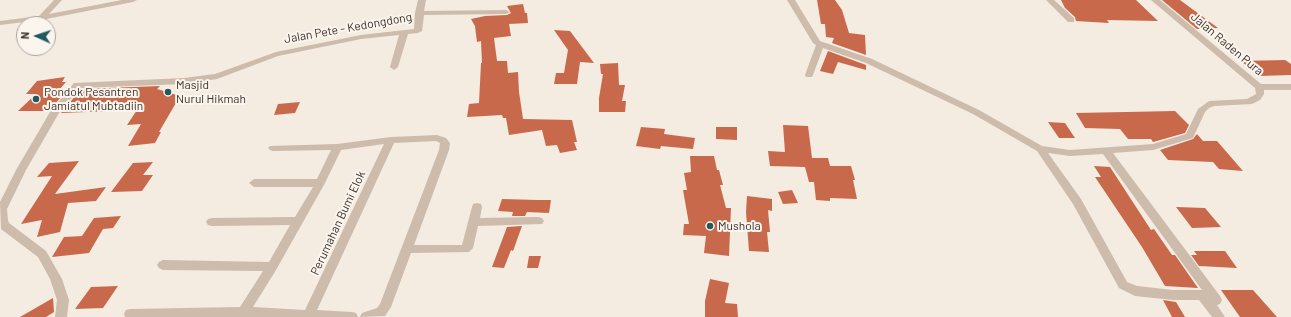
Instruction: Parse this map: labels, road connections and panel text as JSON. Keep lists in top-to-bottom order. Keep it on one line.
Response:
{"streets":{"street":["Jalan Pete - Kedongdong","Jalan Raden Pura","Perumahan Bumi Elok"]},"places":["Masjid Nurul Hikmah","Pondok Pesantren Jamiatul Mubtadiin","Mushola"],"north":"left"}
